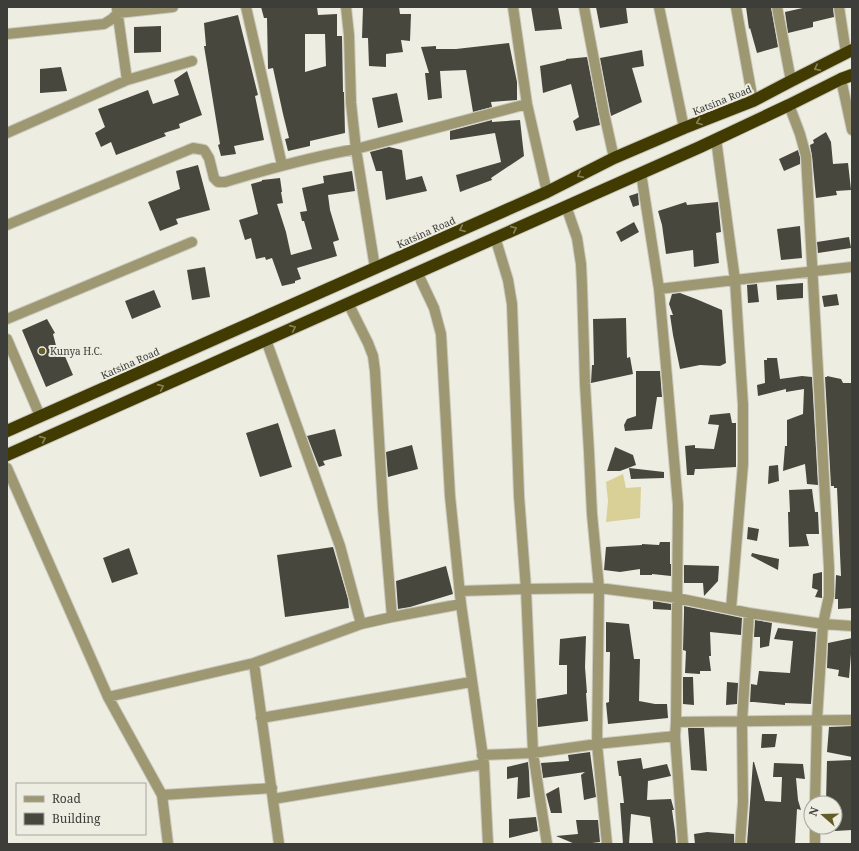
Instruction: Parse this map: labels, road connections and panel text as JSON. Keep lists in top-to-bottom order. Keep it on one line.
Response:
{"streets":{"highway":["Katsina Road"]},"places":["Kunya H.C."],"legend":["Road","Building"],"north":"left"}
